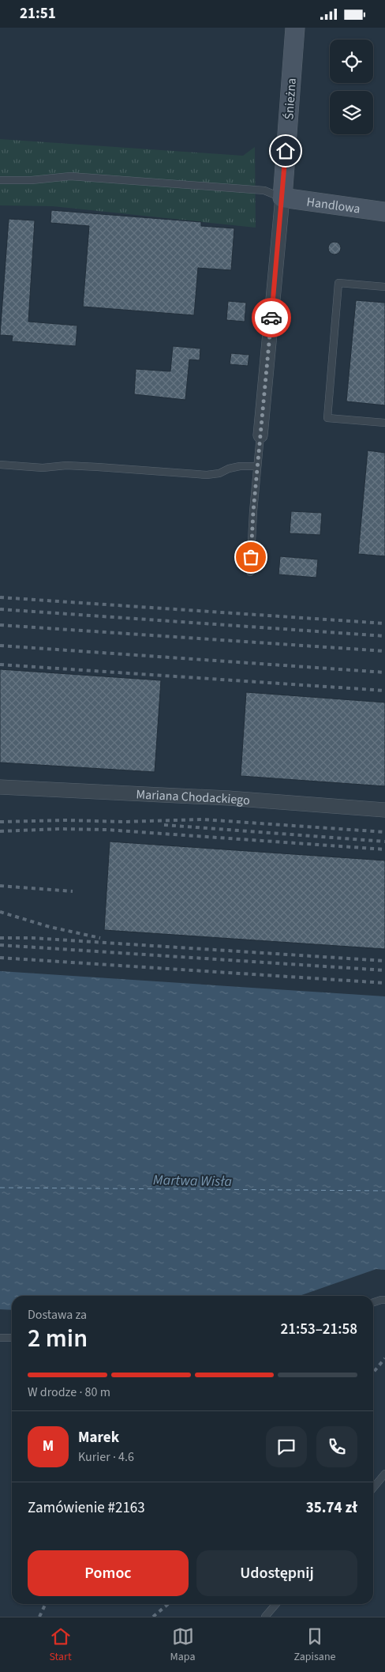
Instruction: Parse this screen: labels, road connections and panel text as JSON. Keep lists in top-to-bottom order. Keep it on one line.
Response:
{"streets":{"street":["Śnieżna","Handlowa","Mariana Chodackiego"]},"crossings":[["Śnieżna","Handlowa"]],"water":["Martwa Wisła"],"page":{"status":"21:51","heading":["2 min","Dostawa za","21:53–21:58"],"panel":["Marek","Kurier · 4.6","Zamówienie #2163","35.74 zł"],"bar":"W drodze · 80 m","round":"M","buttons":["Pomoc","Udostępnij"],"tabs":["Start","Mapa","Zapisane"]}}
